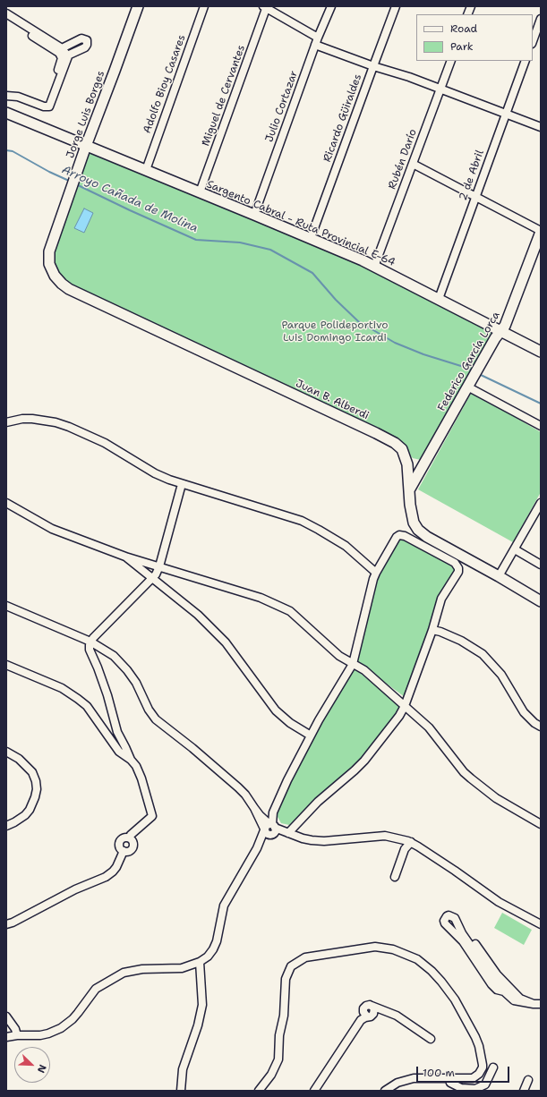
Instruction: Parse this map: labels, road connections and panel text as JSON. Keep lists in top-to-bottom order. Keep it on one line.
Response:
{"streets":{"street":["Adolfo Bioy Casares","Miguel de Cervantes","Julio Cortazar","Jorge Luis Borges","Ricardo Güiraldes","Rubén Darío","2 de Abril","Sargento Cabral - Ruta Provincial E-64","Federico García Lorca","Juan B. Alberdi"]},"crossings":[["Adolfo Bioy Casares","Sargento Cabral - Ruta Provincial E-64"],["Miguel de Cervantes","Sargento Cabral - Ruta Provincial E-64"],["Julio Cortazar","Sargento Cabral - Ruta Provincial E-64"],["Jorge Luis Borges","Sargento Cabral - Ruta Provincial E-64"],["Jorge Luis Borges","Juan B. Alberdi"],["Ricardo Güiraldes","Sargento Cabral - Ruta Provincial E-64"],["Rubén Darío","Sargento Cabral - Ruta Provincial E-64"],["2 de Abril","Sargento Cabral - Ruta Provincial E-64"],["Sargento Cabral - Ruta Provincial E-64","Federico García Lorca"]],"water":["Arroyo Cañada de Molina"],"parks":["Parque Polideportivo Luis Domingo Icardi"],"legend":["Road","Park"],"scale_bar":"100 m","north":"bottom right"}
